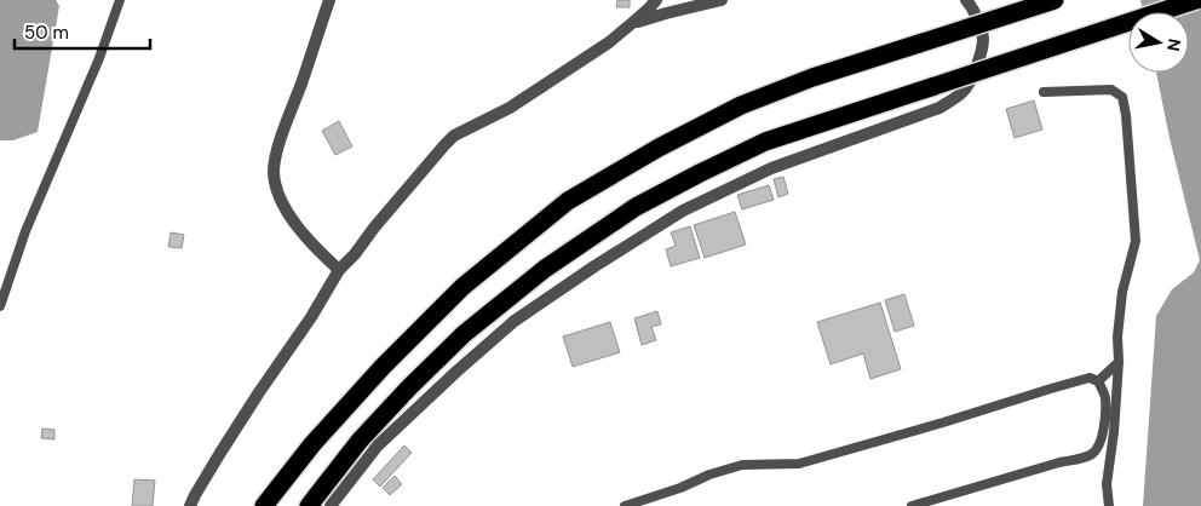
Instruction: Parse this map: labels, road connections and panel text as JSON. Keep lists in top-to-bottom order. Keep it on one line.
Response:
{"scale_bar":"50 m","north":"right"}
